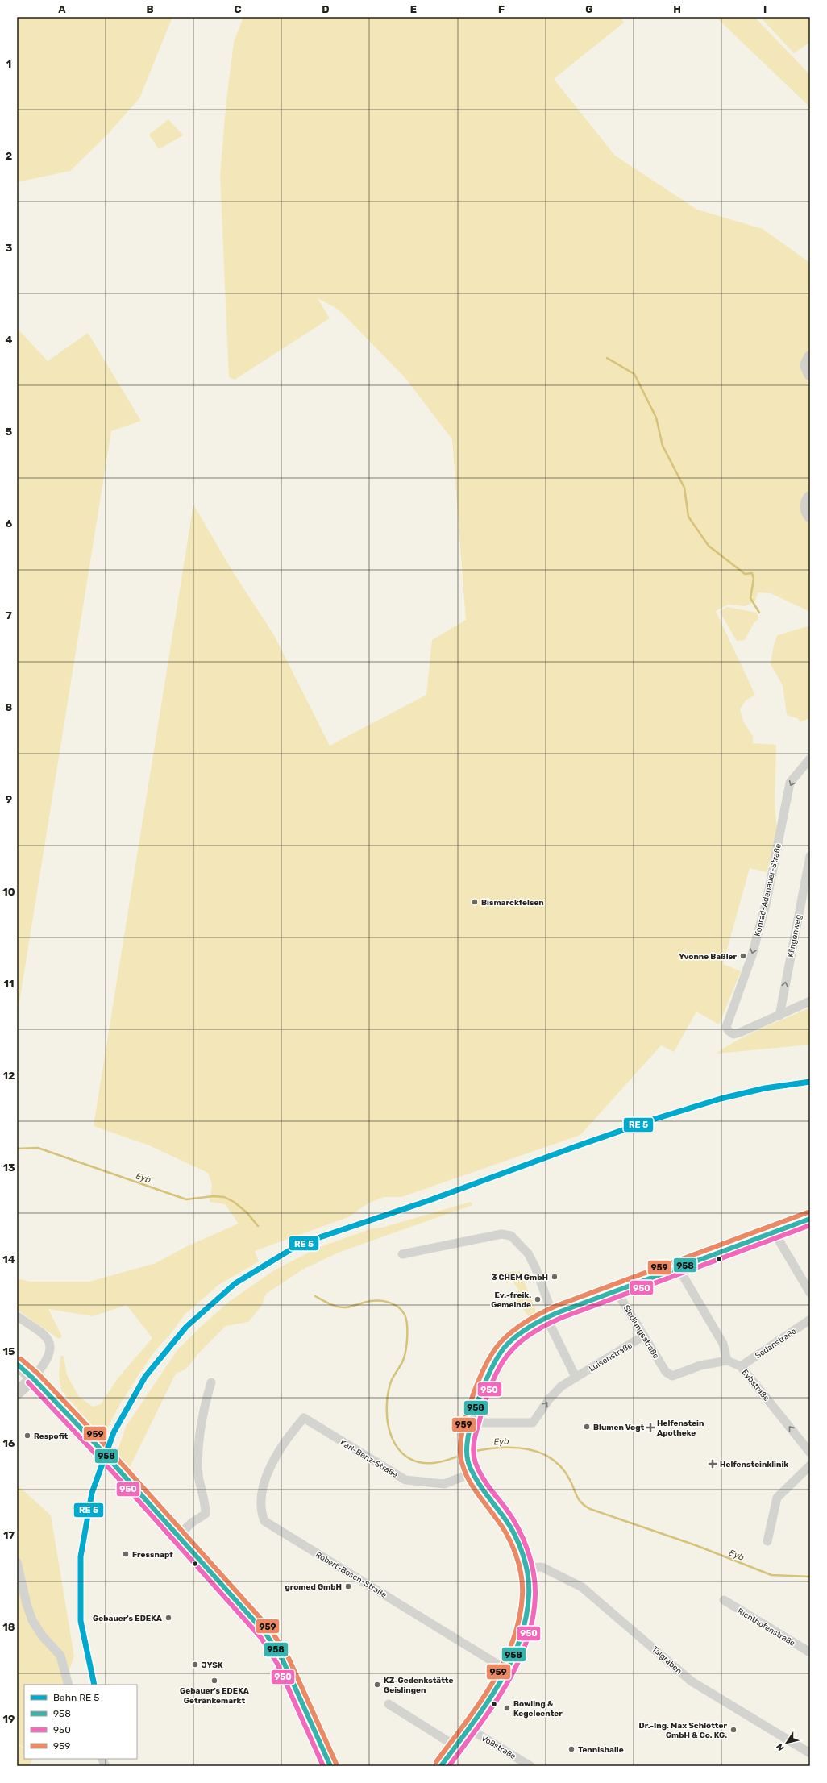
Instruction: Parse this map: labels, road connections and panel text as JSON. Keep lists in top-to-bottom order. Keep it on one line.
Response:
{"streets":{"street":["Konrad-Adenauer-Straße","Klingenweg","Siedlungsstraße","Sedanstraße","Luisenstraße","Eybstraße","Karl-Benz-Straße","Robert-Bosch-Straße","Richthofenstraße","Talgraben","Voßstraße"]},"crossings":[["Konrad-Adenauer-Straße","Klingenweg"],["Siedlungsstraße","Luisenstraße"],["Siedlungsstraße","Eybstraße"],["Sedanstraße","Eybstraße"],["Karl-Benz-Straße","Robert-Bosch-Straße"]],"one_way":["Klingenweg","Luisenstraße","Eybstraße"],"water":["Eyb"],"places":{"other":["Bismarckfelsen","Yvonne Baßler","3 CHEM GmbH","Ev.-freik. Gemeinde","Blumen Vogt","Respofit","Fressnapf","gromed GmbH","Gebauer's EDEKA","JYSK","Gebauer's EDEKA Getränkemarkt","KZ-Gedenkstätte Geislingen","Bowling & Kegelcenter","Dr.-Ing. Max Schlötter GmbH & Co. KG.","Tennishalle"],"health":["Helfenstein Apotheke","Helfensteinklinik"]},"lines":["transit line 959","transit line 958","transit line 950"],"legend":["Bahn RE 5","958","950","959"],"north":"bottom left","grid":{"columns":["A","B","C","D","E","F","G","H","I"],"rows":["1","2","3","4","5","6","7","8","9","10","11","12","13","14","15","16","17","18","19"]}}
